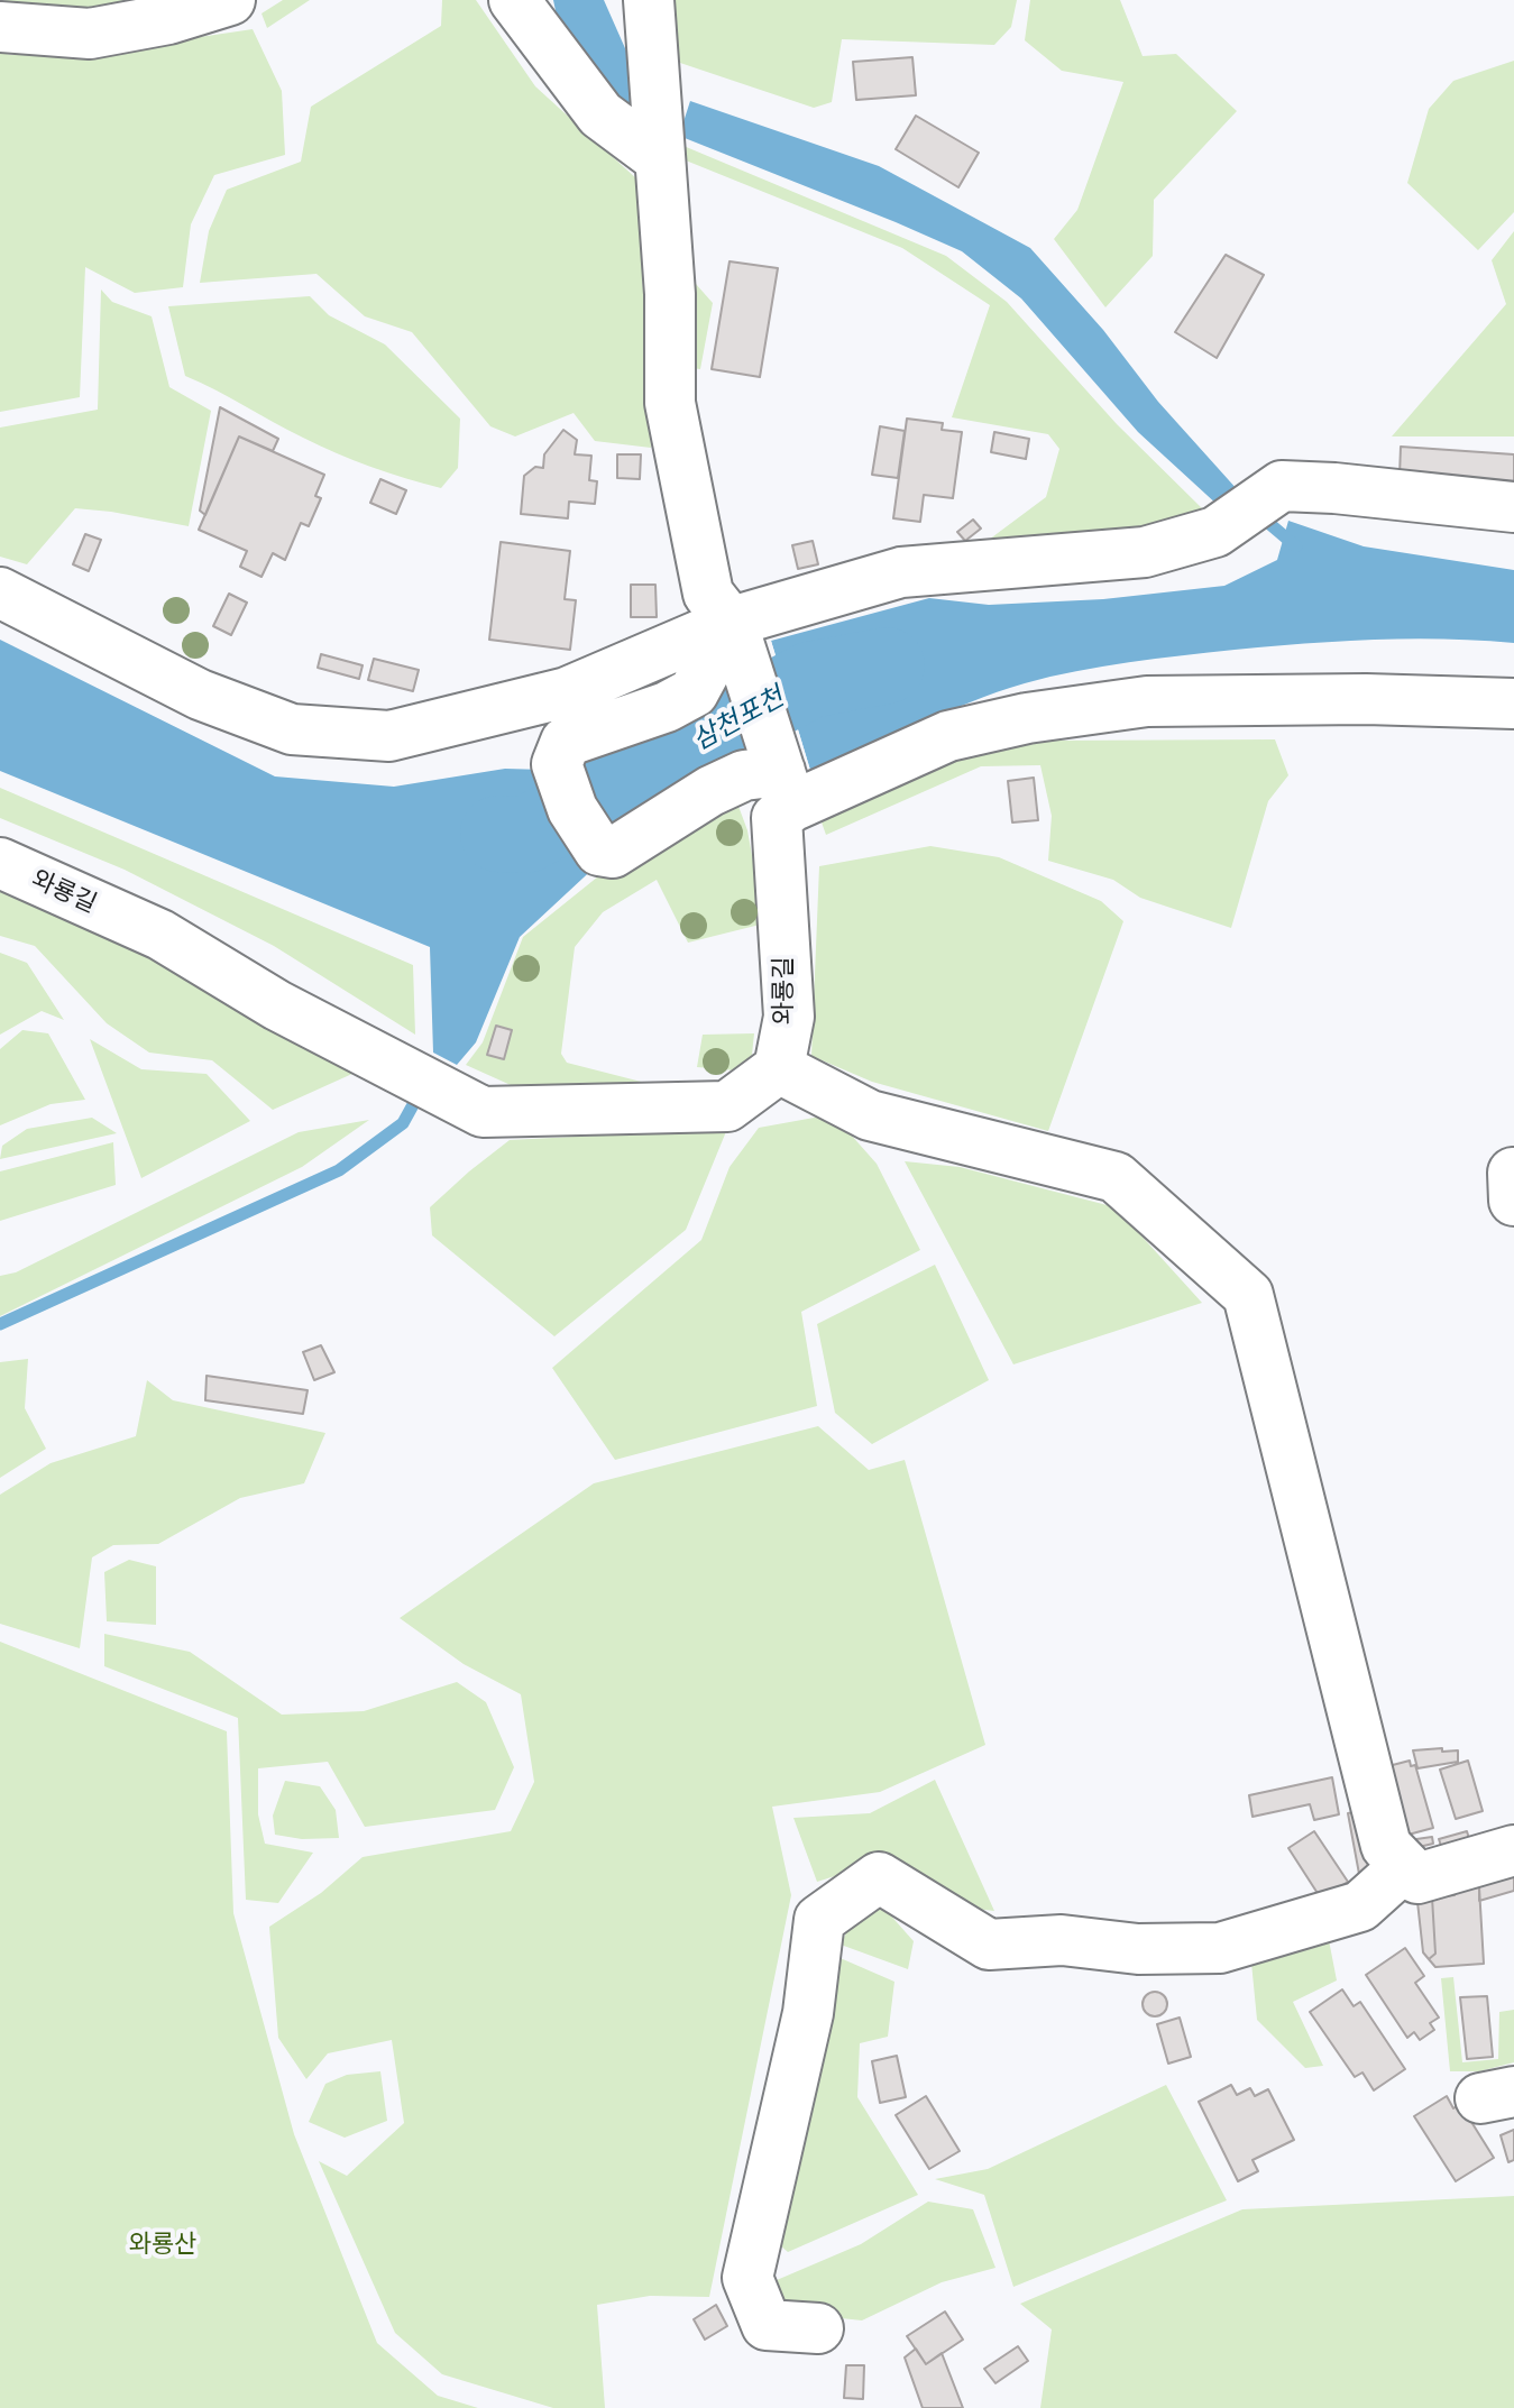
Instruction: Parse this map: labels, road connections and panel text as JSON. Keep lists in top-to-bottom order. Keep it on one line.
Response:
{"streets":{"street":["와룡길"]},"water":["삼천포천"],"parks":["와룡산"]}
